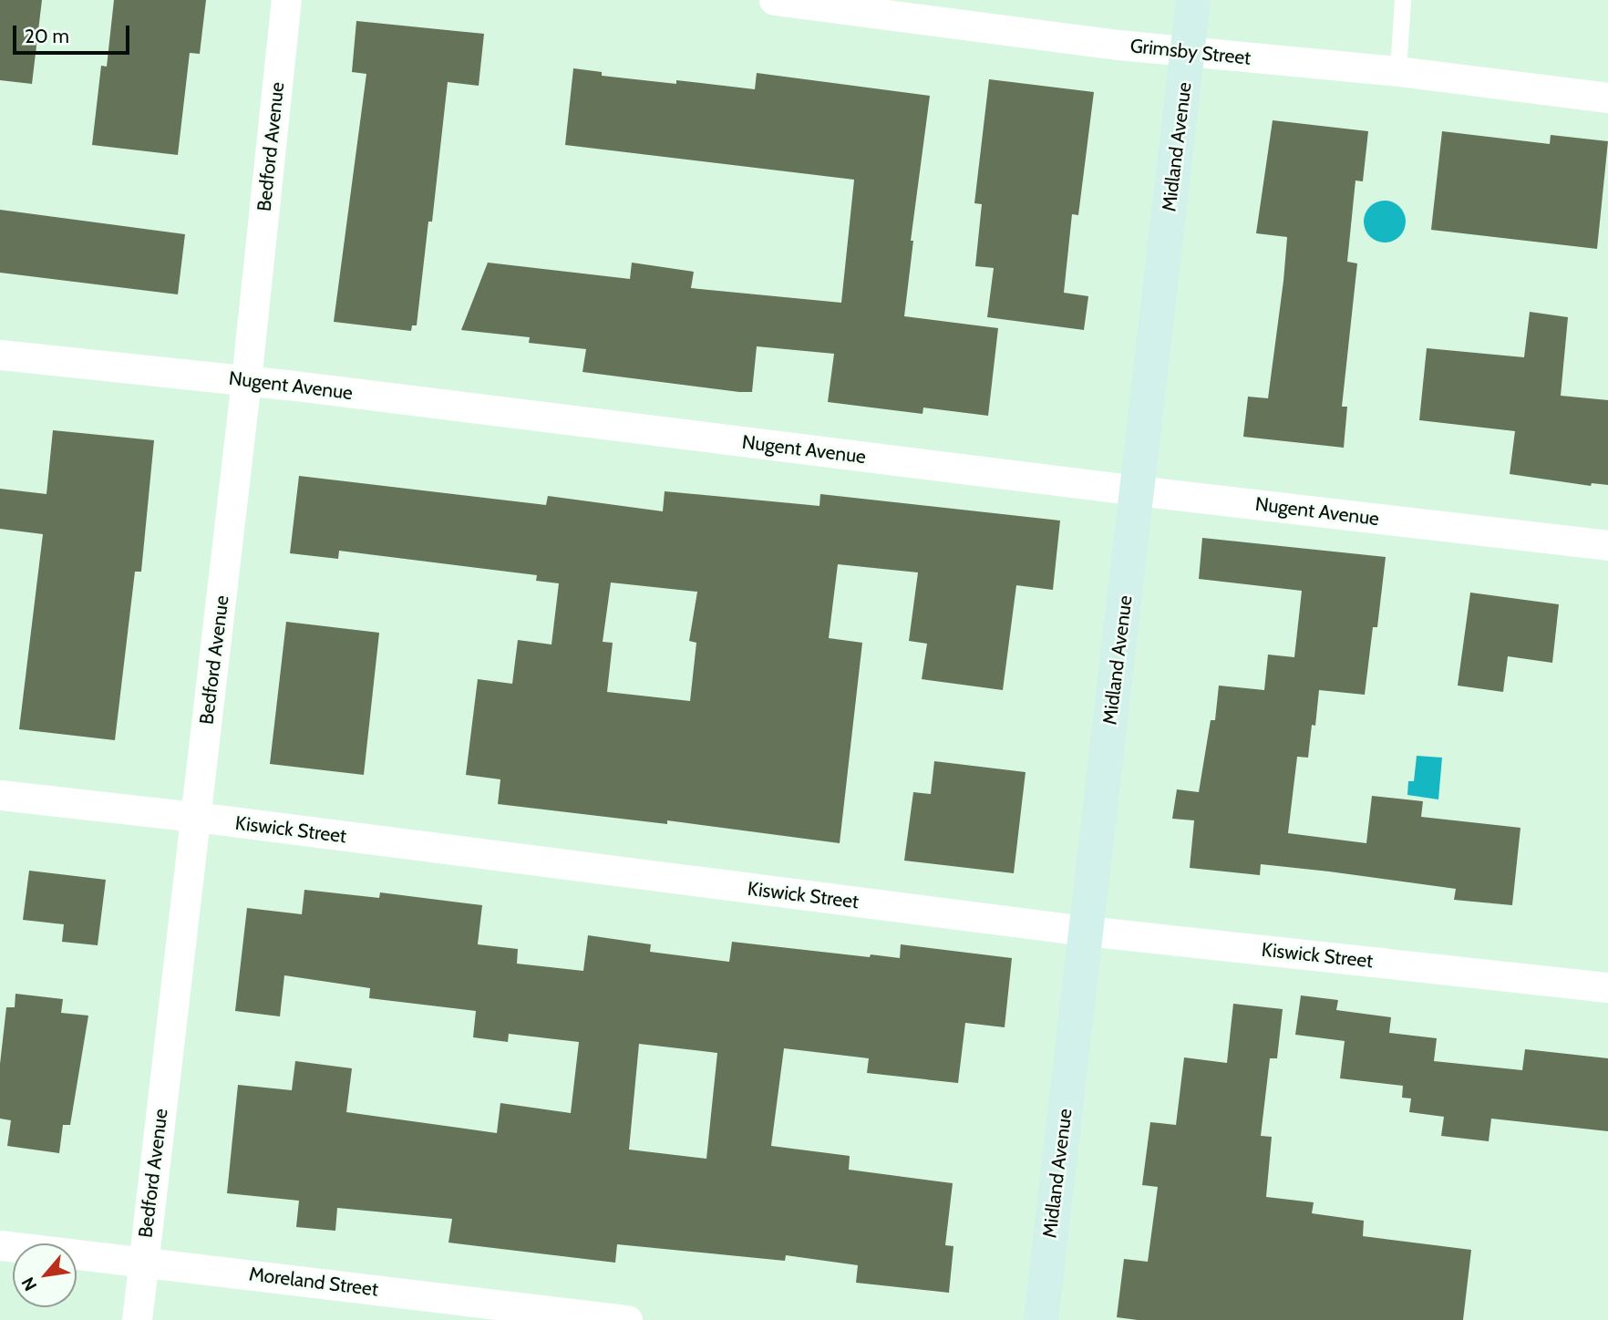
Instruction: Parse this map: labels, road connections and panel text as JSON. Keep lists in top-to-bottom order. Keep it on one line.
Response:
{"streets":{"main road":["Midland Avenue"],"street":["Grimsby Street","Bedford Avenue","Nugent Avenue","Kiswick Street","Moreland Street"]},"crossings":[["Grimsby Street","Midland Avenue"],["Bedford Avenue","Nugent Avenue"],["Bedford Avenue","Kiswick Street"],["Bedford Avenue","Moreland Street"],["Midland Avenue","Nugent Avenue"],["Midland Avenue","Kiswick Street"]],"scale_bar":"20 m","north":"bottom left"}
